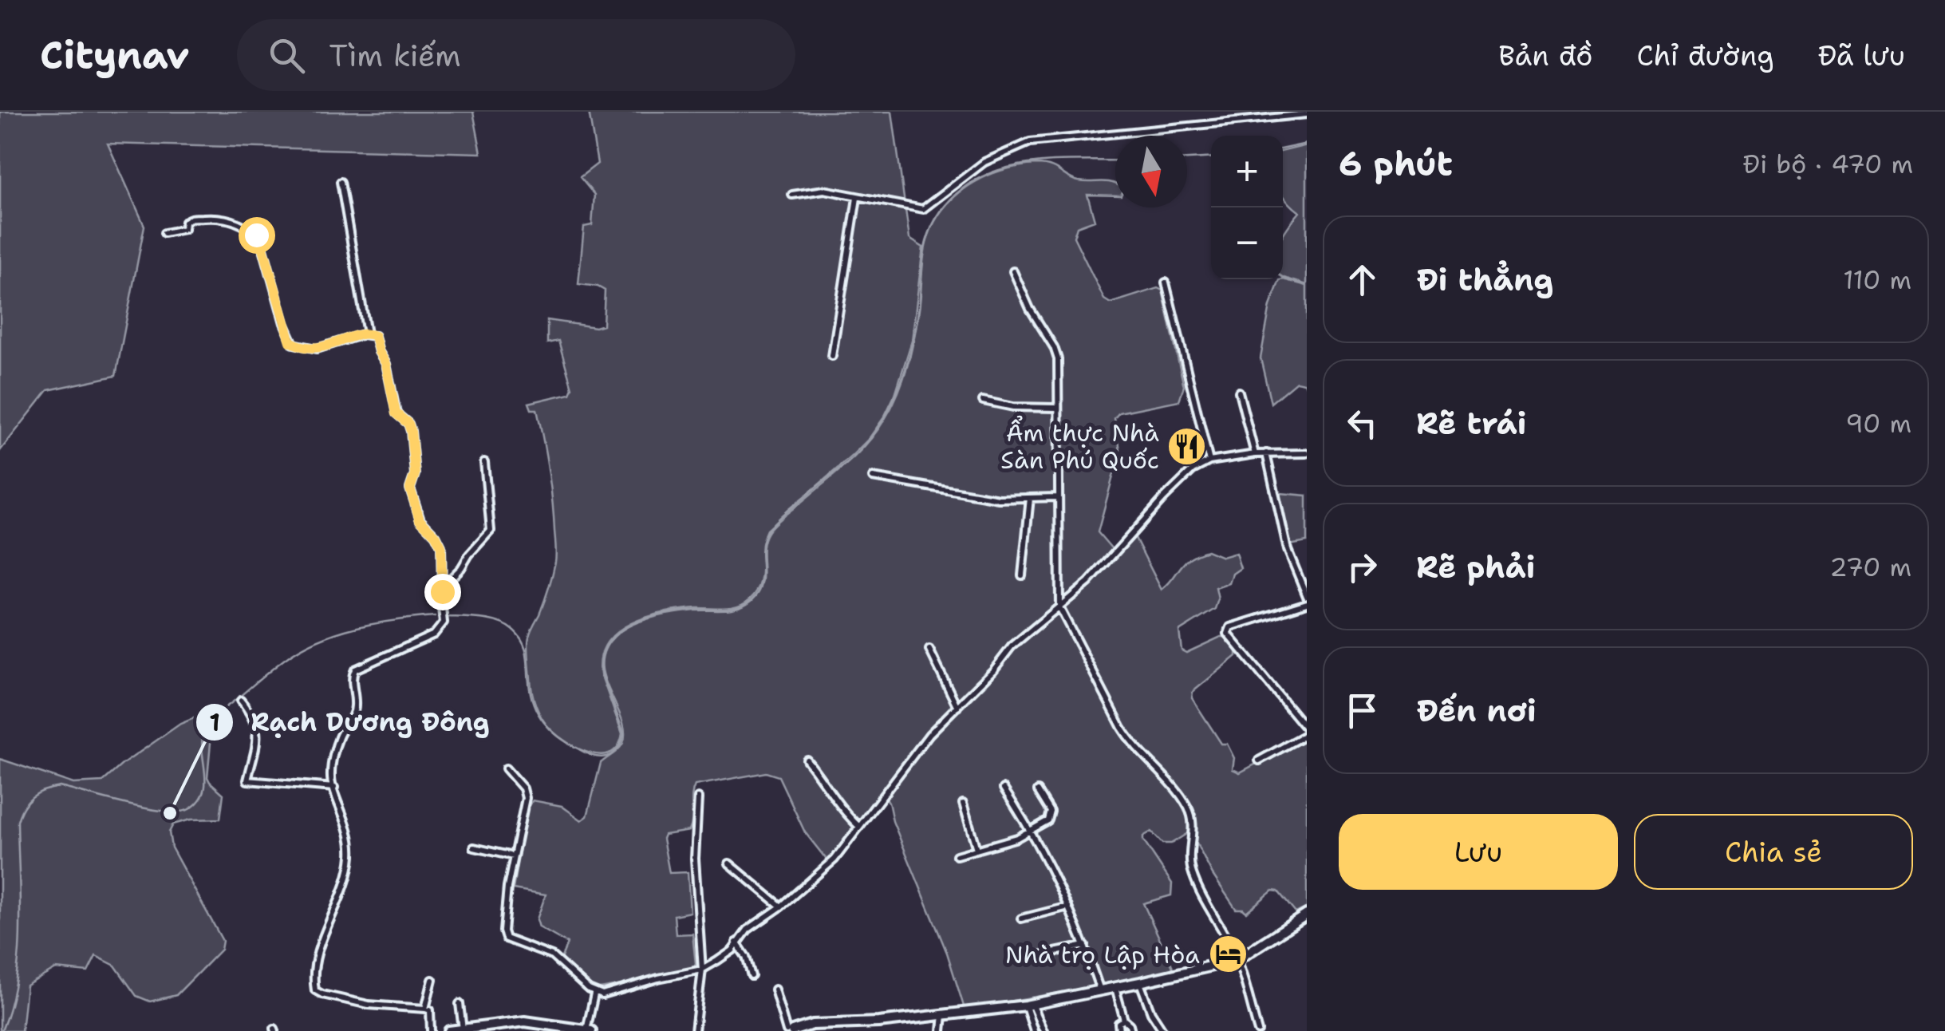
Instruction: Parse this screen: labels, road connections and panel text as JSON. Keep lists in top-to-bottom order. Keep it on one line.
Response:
{"places":{"restaurant":["Ẩm thực Nhà Sàn Phú Quốc"],"other":["Rạch Dương Đông"],"hotel":["Nhà trọ Lập Hòa"]},"north":"bottom","page":{"header":"Citynav","search":"Tìm kiếm","nav":["Bản đồ","Chỉ đường","Đã lưu"],"heading":["6 phút","Đi bộ · 470 m"],"map_buttons":["+","−"],"list":[["Đi thẳng","110 m"],["Rẽ trái","90 m"],["Rẽ phải","270 m"],"Đến nơi"],"buttons":["Lưu","Chia sẻ"]}}
